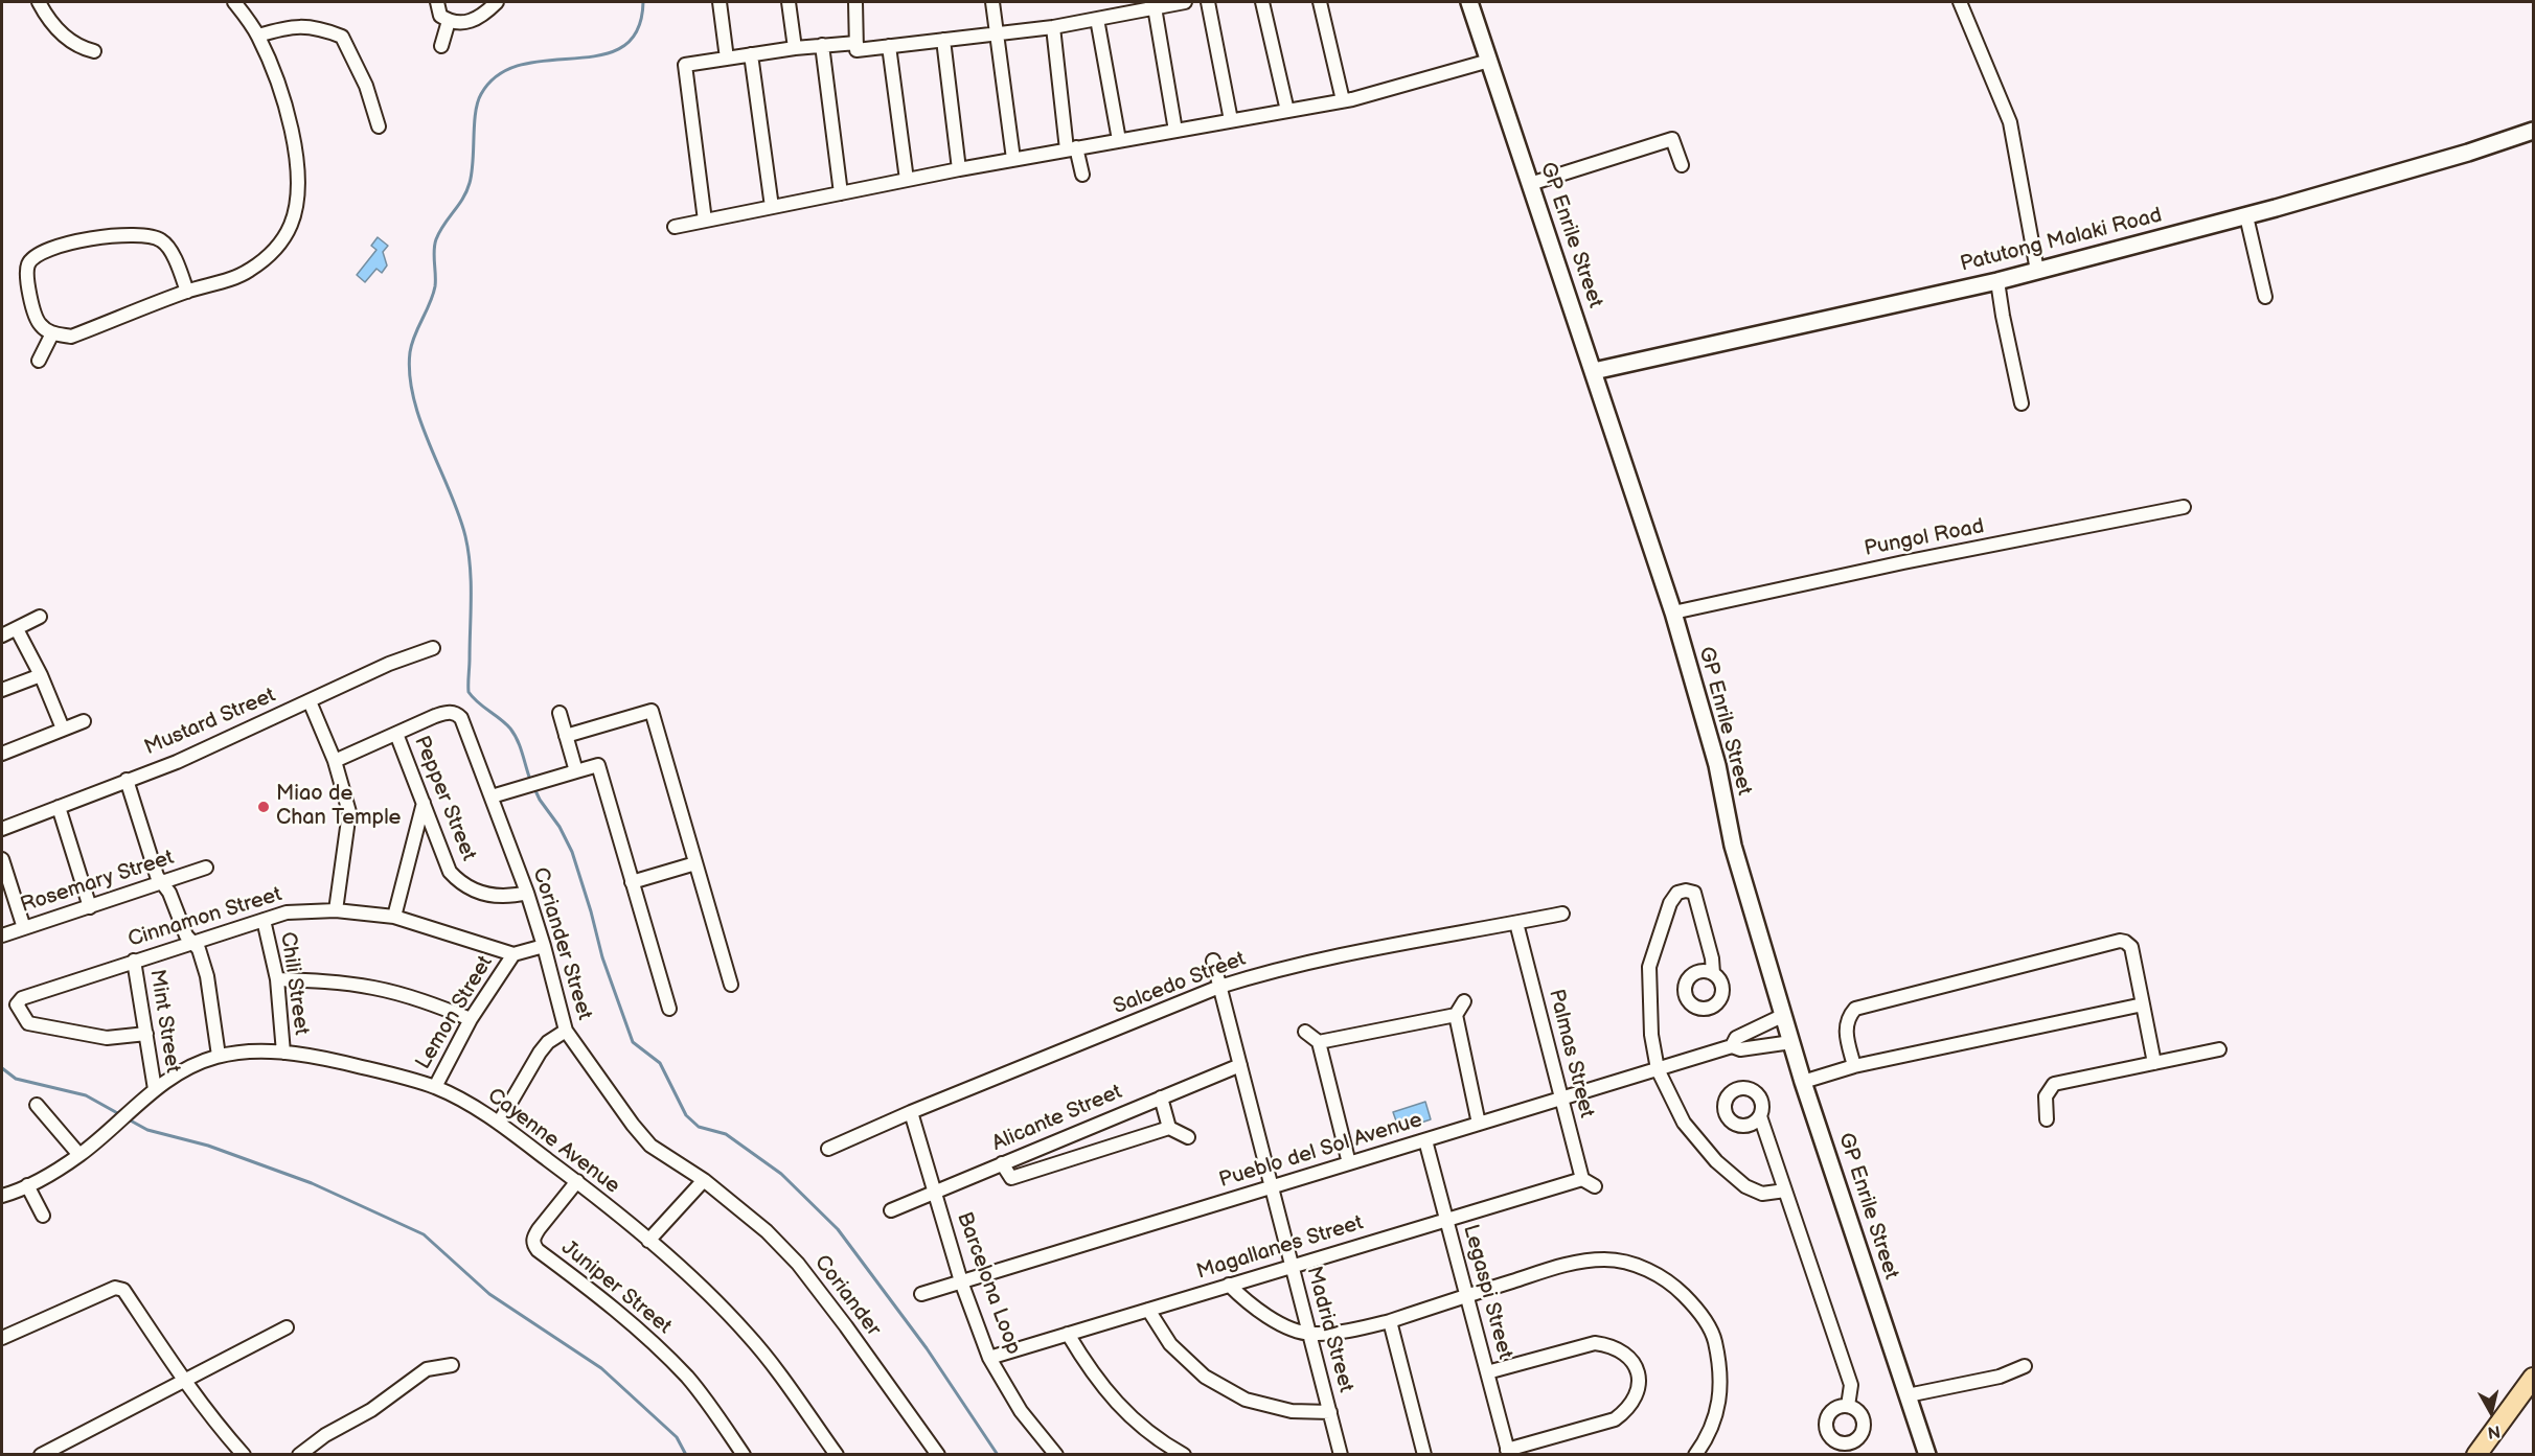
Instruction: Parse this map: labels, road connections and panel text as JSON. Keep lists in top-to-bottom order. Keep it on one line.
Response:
{"streets":{"street":["GP Enrile Street","Patutong Malaki Road","Pungol Road","Mustard Street","Pepper Street","Rosemary Street","Cinnamon Street","Coriander Street","Chili Street","Salcedo Street","Lemon Street","Mint Street","Palmas Street","Alicante Street","Cayenne Avenue","Pueblo del Sol Avenue","Magallanes Street","Barcelona Loop","Juniper Street","Legaspi Street","Coriander","Madrid Street"]},"crossings":[["GP Enrile Street","Patutong Malaki Road"],["GP Enrile Street","Pungol Road"],["GP Enrile Street","Pueblo del Sol Avenue"],["Pepper Street","Coriander Street"],["Cinnamon Street","Chili Street"],["Cinnamon Street","Lemon Street"],["Cinnamon Street","Mint Street"],["Coriander Street","Lemon Street"],["Coriander Street","Coriander"],["Chili Street","Cayenne Avenue"],["Salcedo Street","Palmas Street"],["Salcedo Street","Barcelona Loop"],["Salcedo Street","Madrid Street"],["Lemon Street","Cayenne Avenue"],["Mint Street","Cayenne Avenue"],["Palmas Street","Pueblo del Sol Avenue"],["Palmas Street","Magallanes Street"],["Alicante Street","Barcelona Loop"],["Alicante Street","Madrid Street"],["Cayenne Avenue","Juniper Street"],["Pueblo del Sol Avenue","Barcelona Loop"],["Pueblo del Sol Avenue","Legaspi Street"],["Pueblo del Sol Avenue","Madrid Street"],["Magallanes Street","Barcelona Loop"],["Magallanes Street","Legaspi Street"],["Magallanes Street","Madrid Street"]],"places":["Miao de Chan Temple"],"north":"bottom"}
